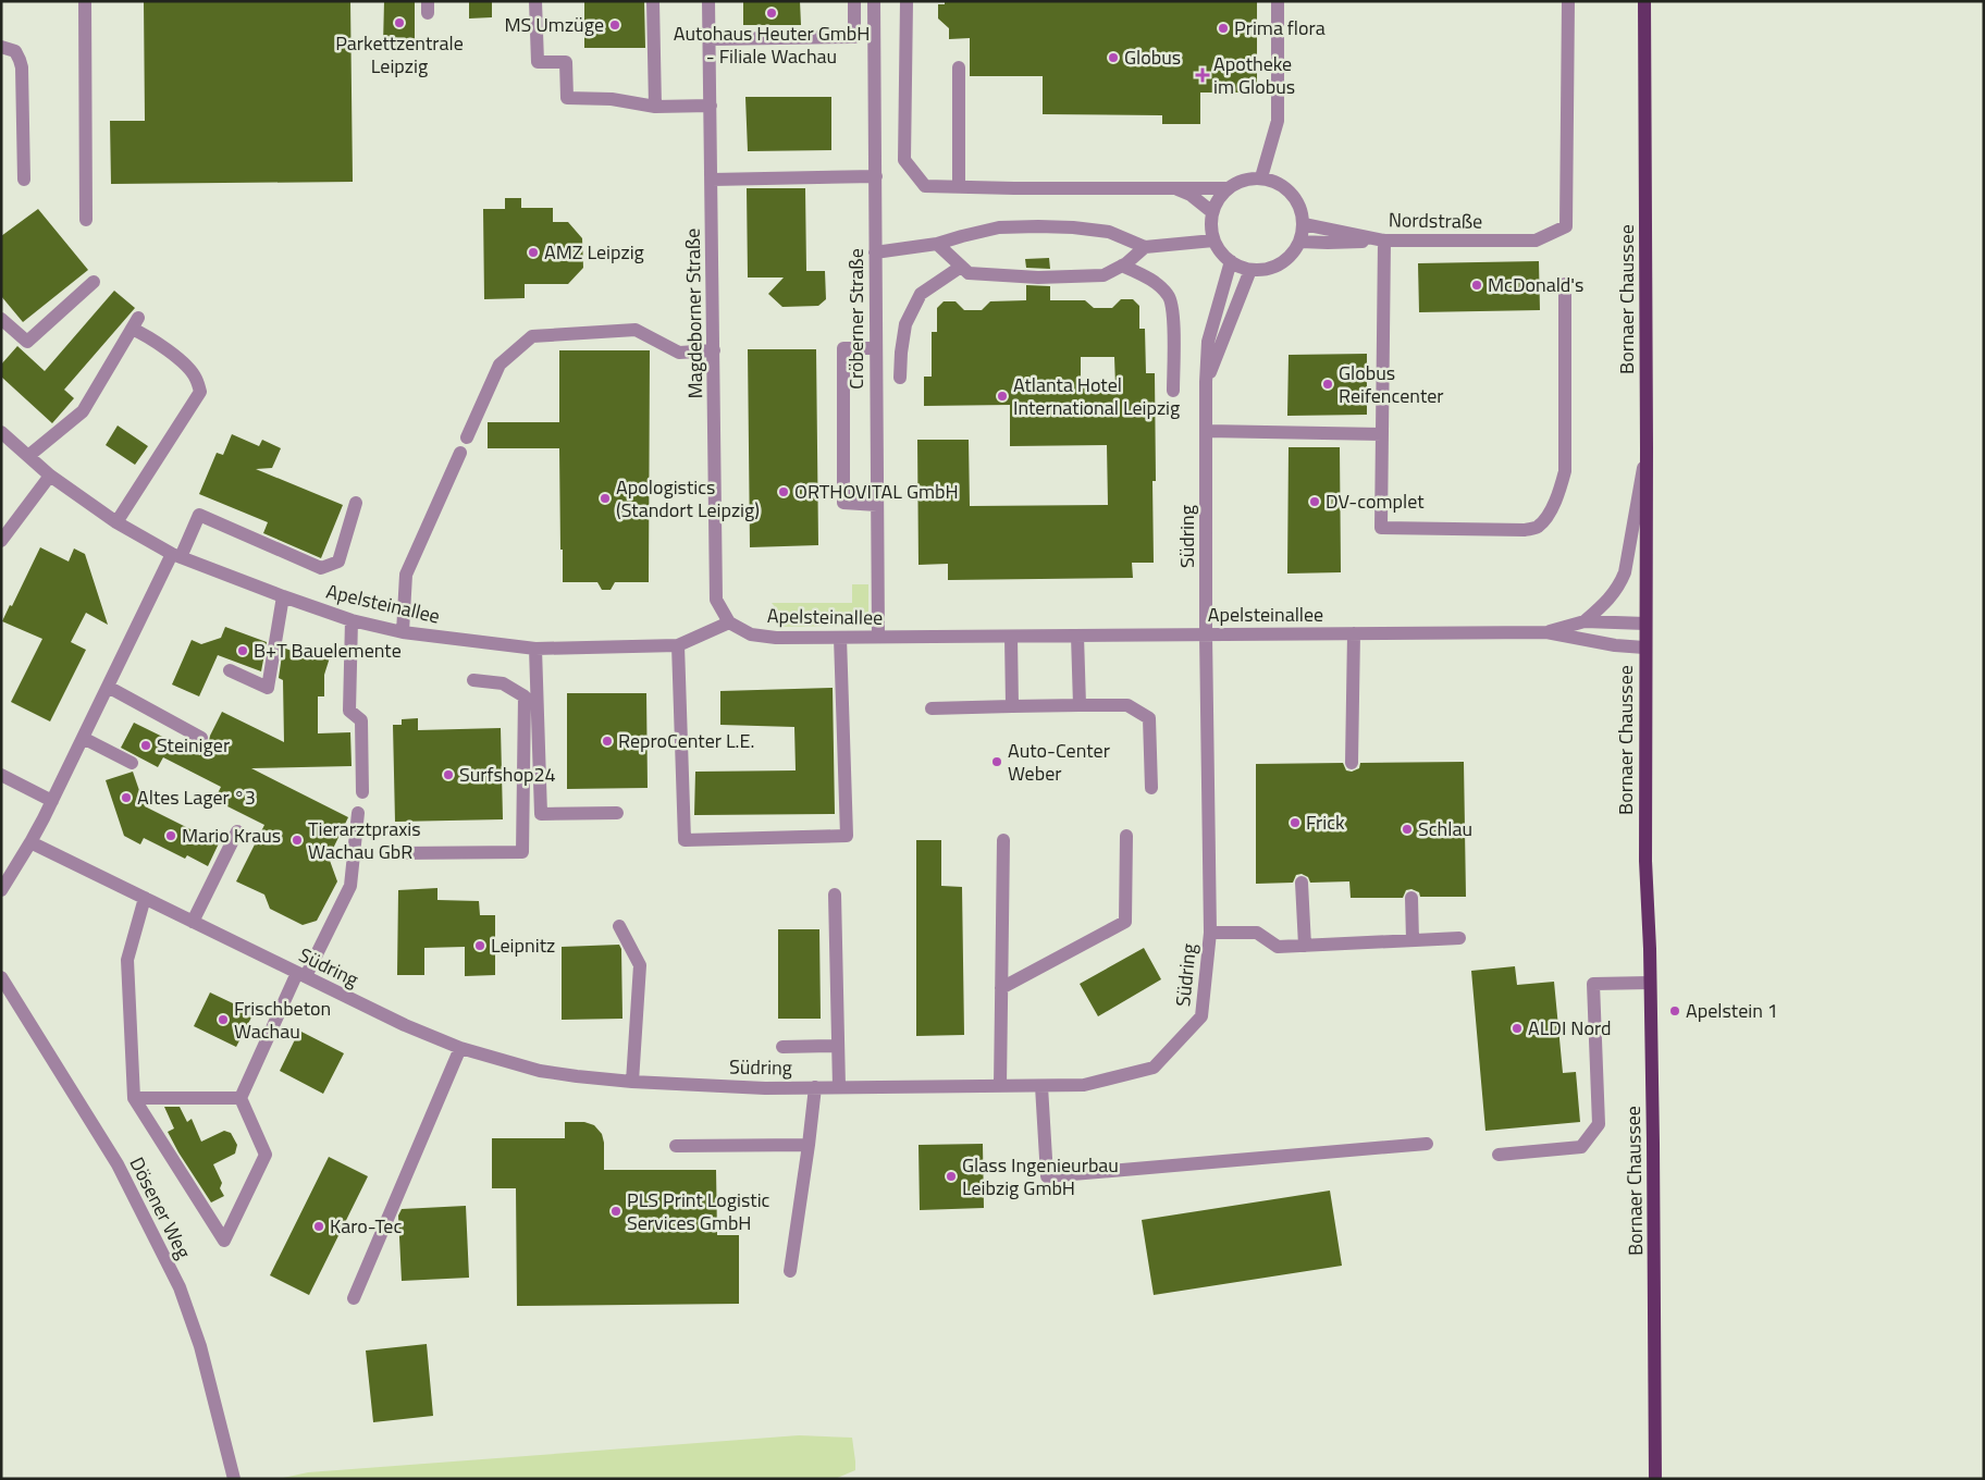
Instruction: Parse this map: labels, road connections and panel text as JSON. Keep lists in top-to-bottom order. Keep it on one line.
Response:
{"streets":{"main road":["Bornaer Chaussee"],"street":["Nordstraße","Magdeborner Straße","Cröberner Straße","Südring","Apelsteinallee","Dösener Weg"]},"crossings":[["Nordstraße","Südring"],["Bornaer Chaussee","Apelsteinallee"],["Magdeborner Straße","Apelsteinallee"],["Cröberner Straße","Apelsteinallee"],["Südring","Apelsteinallee"]],"places":{"other":["Autohaus Heuter GmbH - Filiale Wachau","Parkettzentrale Leipzig","MS Umzüge","Prima flora","Globus","AMZ Leipzig","McDonald's","Globus Reifencenter","Atlanta Hotel International Leipzig","ORTHOVITAL GmbH","Apologistics (Standort Leipzig)","DV-complet","B+T Bauelemente","ReproCenter L.E.","Steiniger","Auto-Center Weber","Surfshop24","Altes Lager °3","Frick","Schlau","Mario Kraus","Tierarztpraxis Wachau GbR","Leipnitz","Apelstein 1","Frischbeton Wachau","ALDI Nord","Glass Ingenieurbau Leibzig GmbH","PLS Print Logistic Services GmbH","Karo-Tec"],"health":["Apotheke im Globus"]}}
